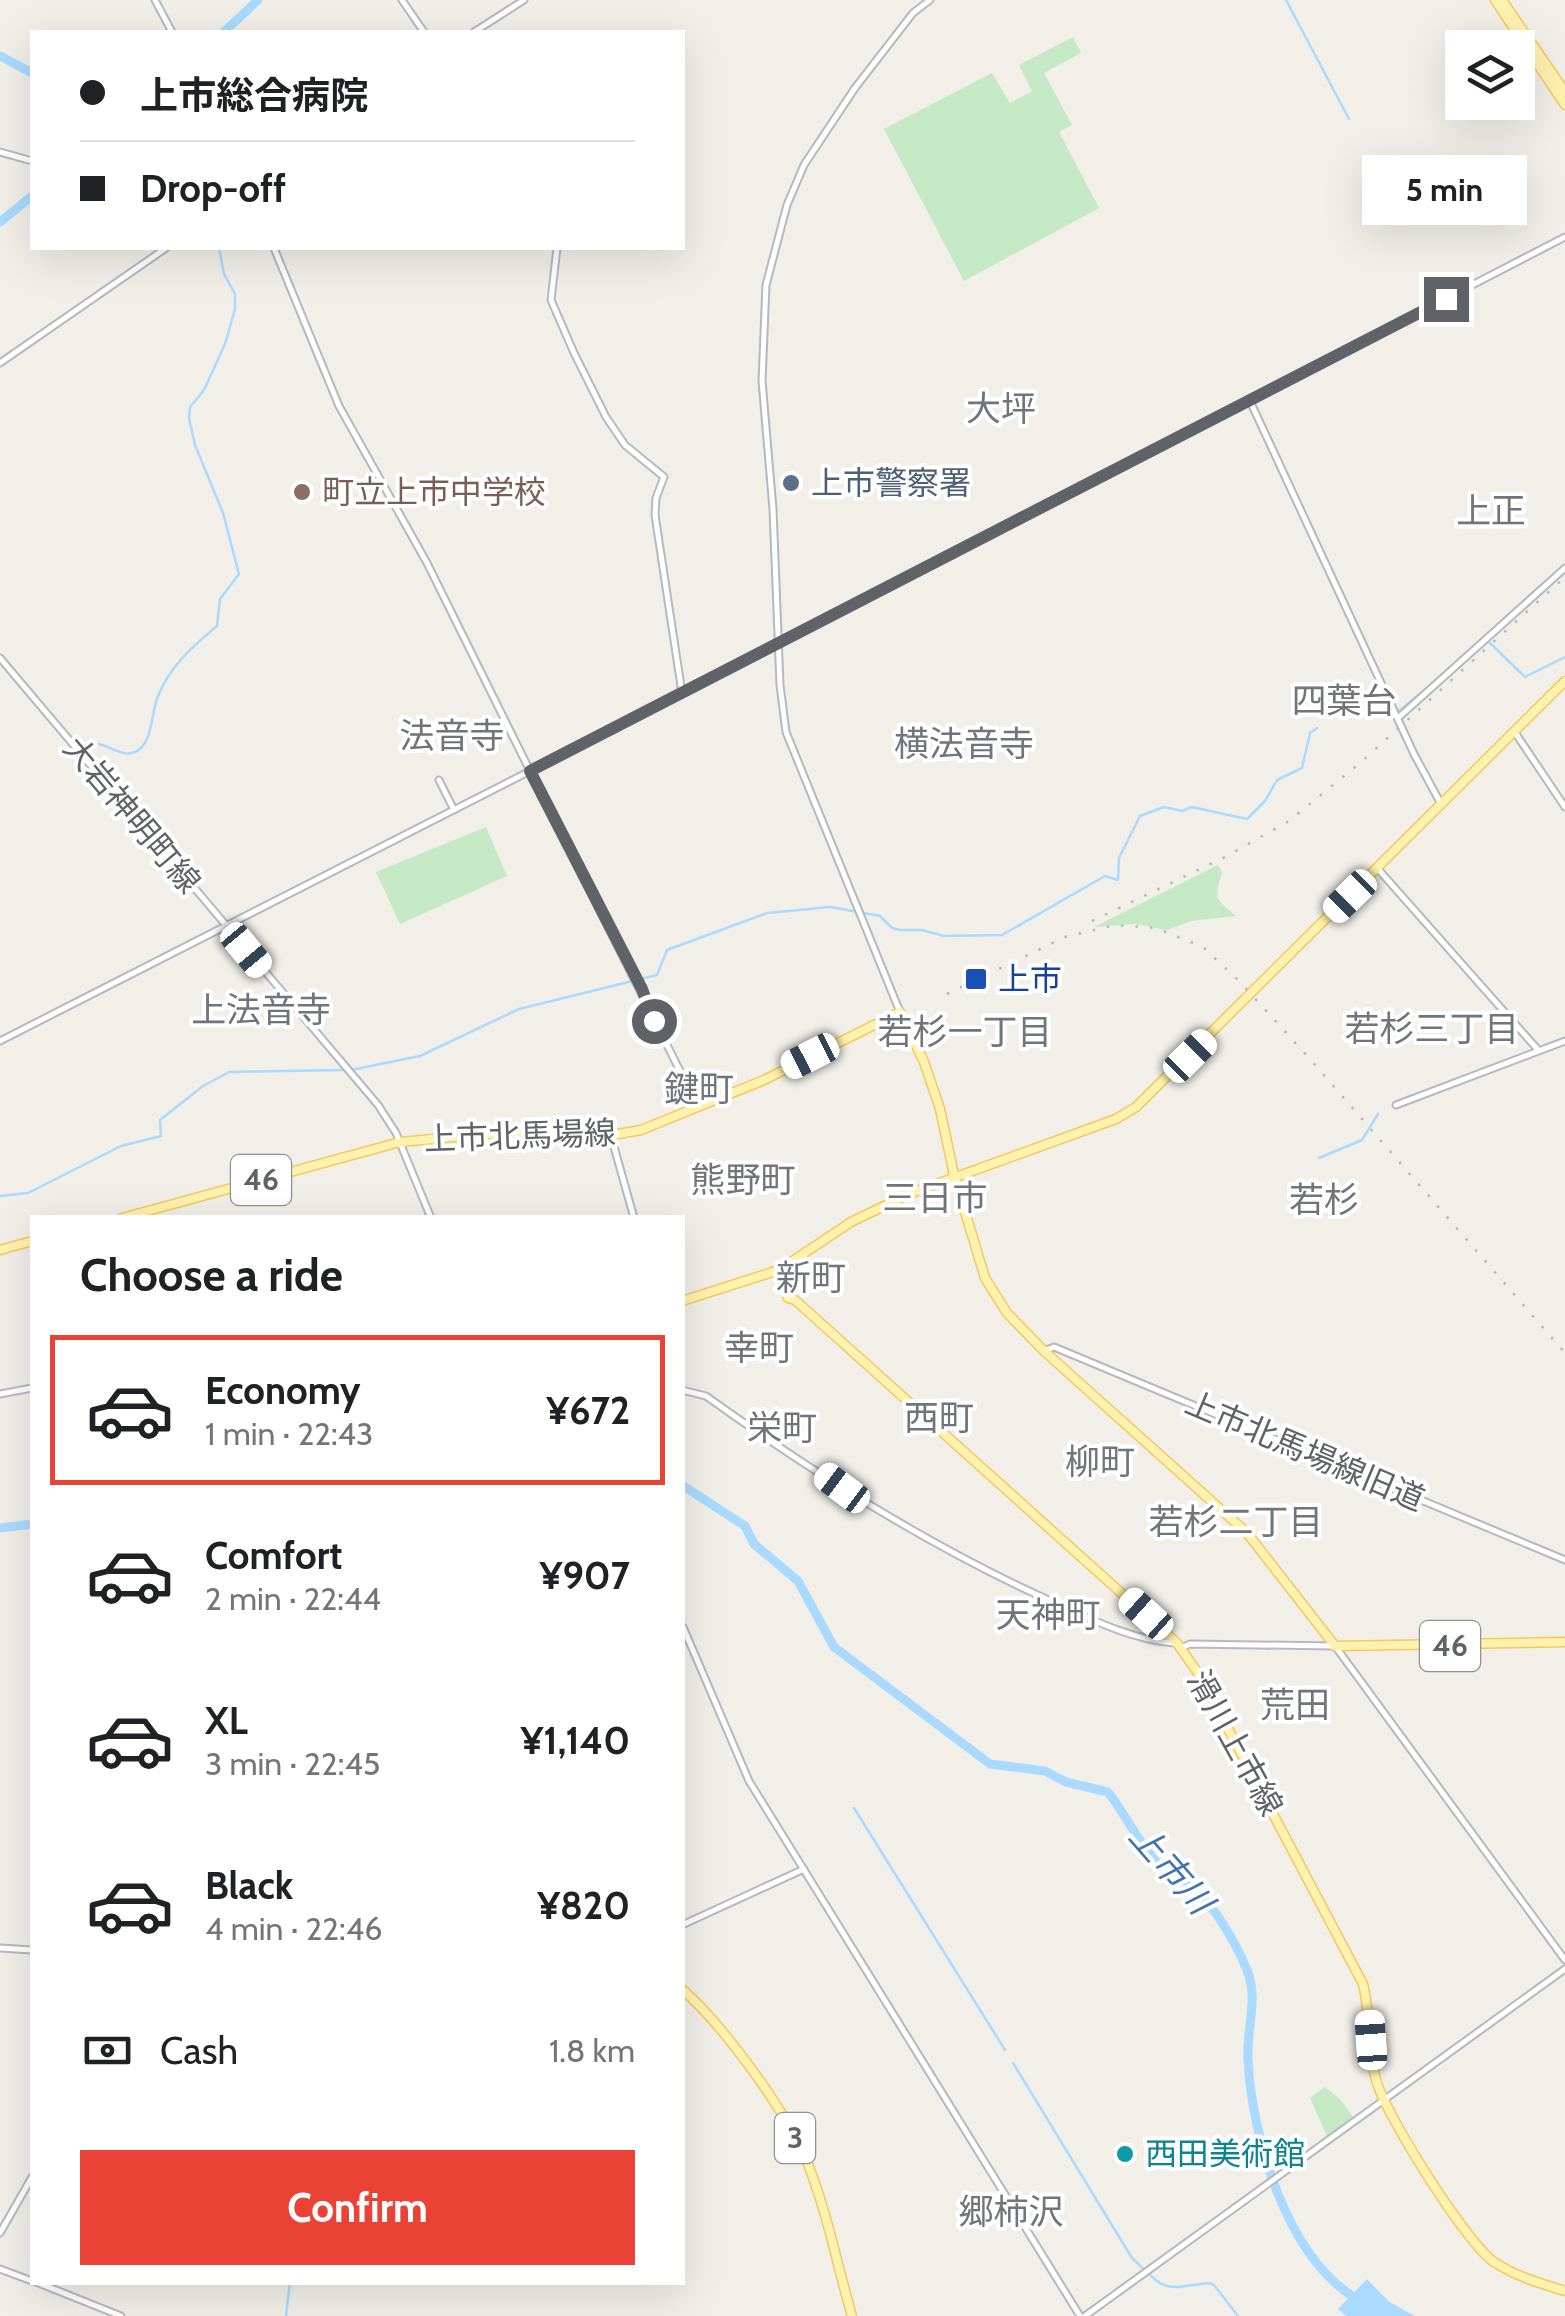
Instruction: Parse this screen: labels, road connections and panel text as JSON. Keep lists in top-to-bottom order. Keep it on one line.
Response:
{"streets":{"main road":["上市北馬場線","46","滑川上市線","3"],"street":["大岩神明町線","上市北馬場線旧道"]},"crossings":[["大岩神明町線","上市北馬場線"]],"districts":["大坪","上正","四葉台","法音寺","横法音寺","上法音寺","若杉三丁目","若杉一丁目","鍵町","熊野町","三日市","若杉","新町","幸町","西町","栄町","柳町","若杉二丁目","天神町","荒田","郷柿沢"],"water":["上市川"],"places":{"other":["上市警察署","町立上市中学校","西田美術館"],"transit":["上市"]},"page":{"banner":["上市総合病院","Drop-off"],"bubble":"5 min","heading":"Choose a ride","list":[{"name":"Economy","note":"1 min · 22:43","value":"¥672"},{"name":"Comfort","note":"2 min · 22:44","value":"¥907"},{"name":"XL","note":"3 min · 22:45","value":"¥1,140"},{"name":"Black","note":"4 min · 22:46","value":"¥820"}],"pay":["Cash","1.8 km"],"buttons":"Confirm"}}
